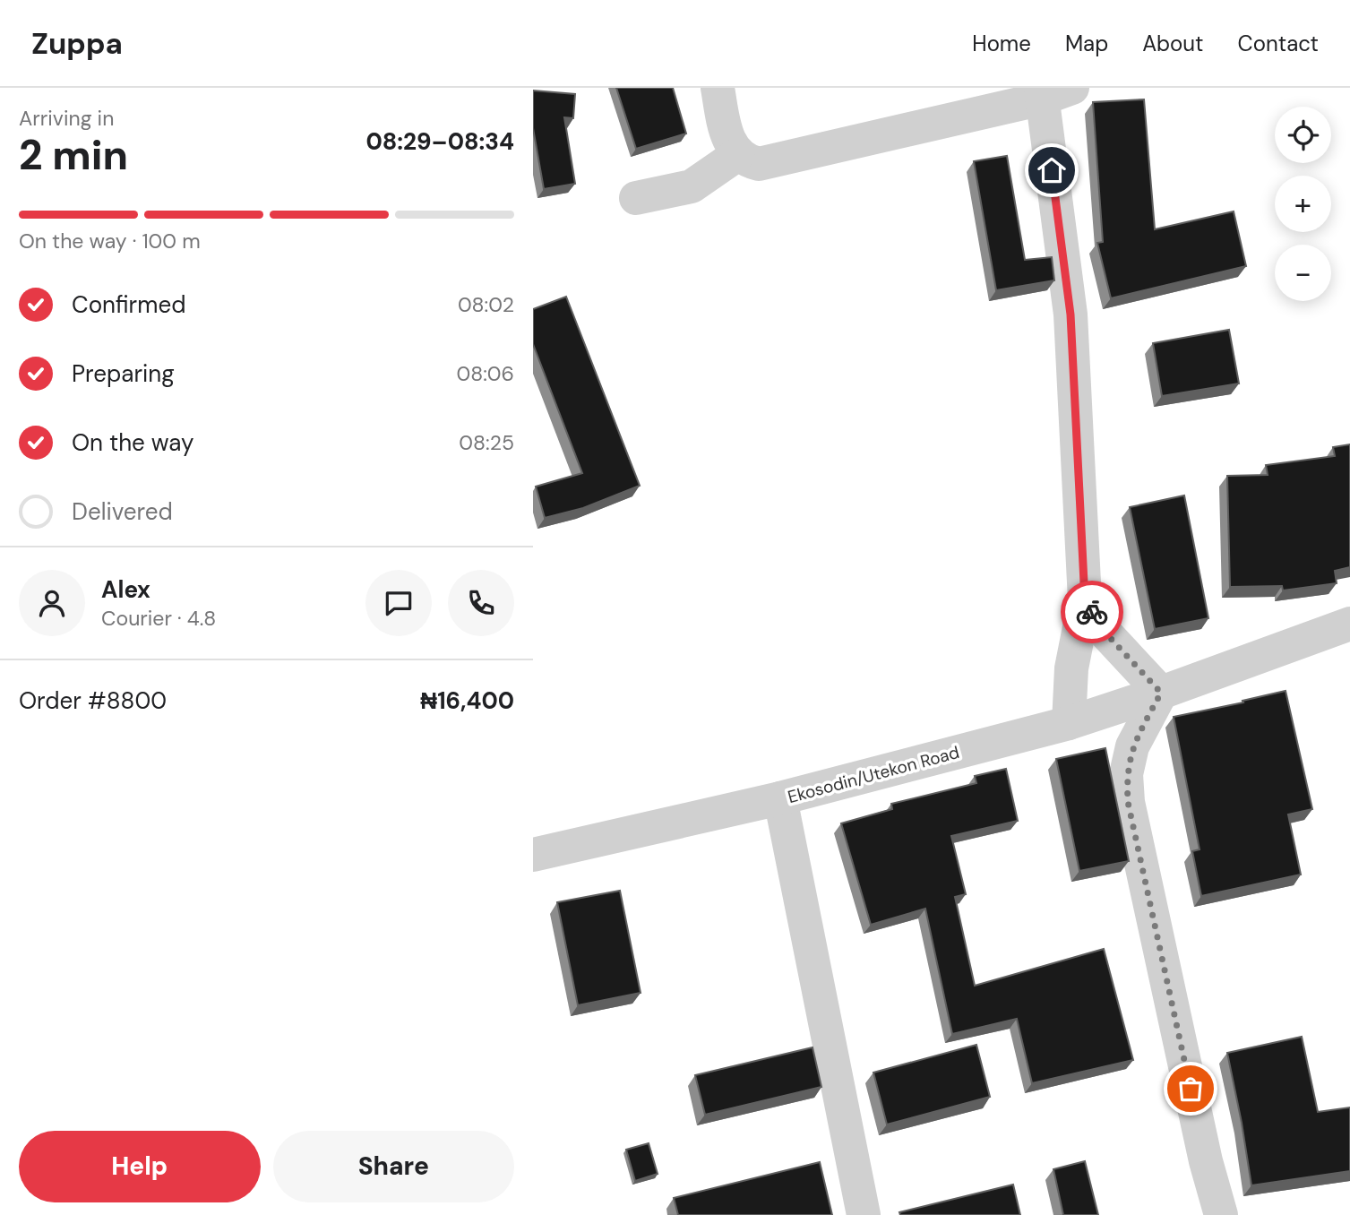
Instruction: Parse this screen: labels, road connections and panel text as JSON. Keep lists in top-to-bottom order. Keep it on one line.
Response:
{"streets":{"street":["Ekosodin/Utekon Road"]},"page":{"header":"Zuppa","nav":["Home","Map","About","Contact"],"heading":["2 min","Arriving in","08:29–08:34"],"panel":["Alex","Courier · 4.8","Order #8800","₦16,400"],"map_buttons":["+","−"],"bar":"On the way · 100 m","list":[["Confirmed","08:02"],["Preparing","08:06"],["On the way","08:25"],"Delivered"],"buttons":["Help","Share"]}}
